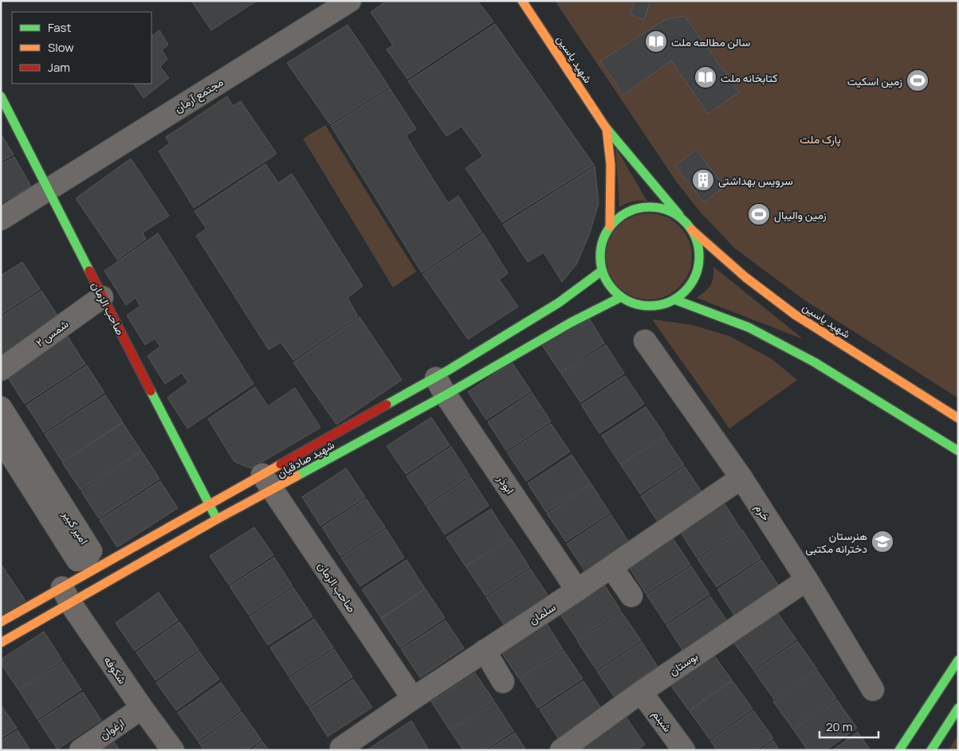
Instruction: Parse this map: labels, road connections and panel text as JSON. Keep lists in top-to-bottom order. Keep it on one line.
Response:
{"streets":{"street":["شهید یاسین","مجتمع آرمان","صاحب الزمان","شمس ۲","شهید صادقیان","ابوذر","خرم","امیر کبیر","سلمان","بوستان","شکوفه","شبنم","ارغوان"]},"crossings":[["شهید یاسین","شهید صادقیان"],["مجتمع آرمان","صاحب الزمان"],["صاحب الزمان","شمس ۲"],["صاحب الزمان","شهید صادقیان"],["صاحب الزمان","سلمان"],["شهید صادقیان","ابوذر"],["شهید صادقیان","شکوفه"],["ابوذر","سلمان"],["خرم","سلمان"],["خرم","بوستان"],["بوستان","شبنم"],["شکوفه","ارغوان"]],"parks":["پارک ملت"],"places":{"library":["سالن مطالعه ملت","کتابخانه ملت"],"sports":["زمین اسکیت","زمین والیبال"],"building":["سرویس بهداشتی"],"school or university":["هنرستان دخترانه مکتبی"]},"legend":["Fast","Slow","Jam"],"scale_bar":"20 m"}
